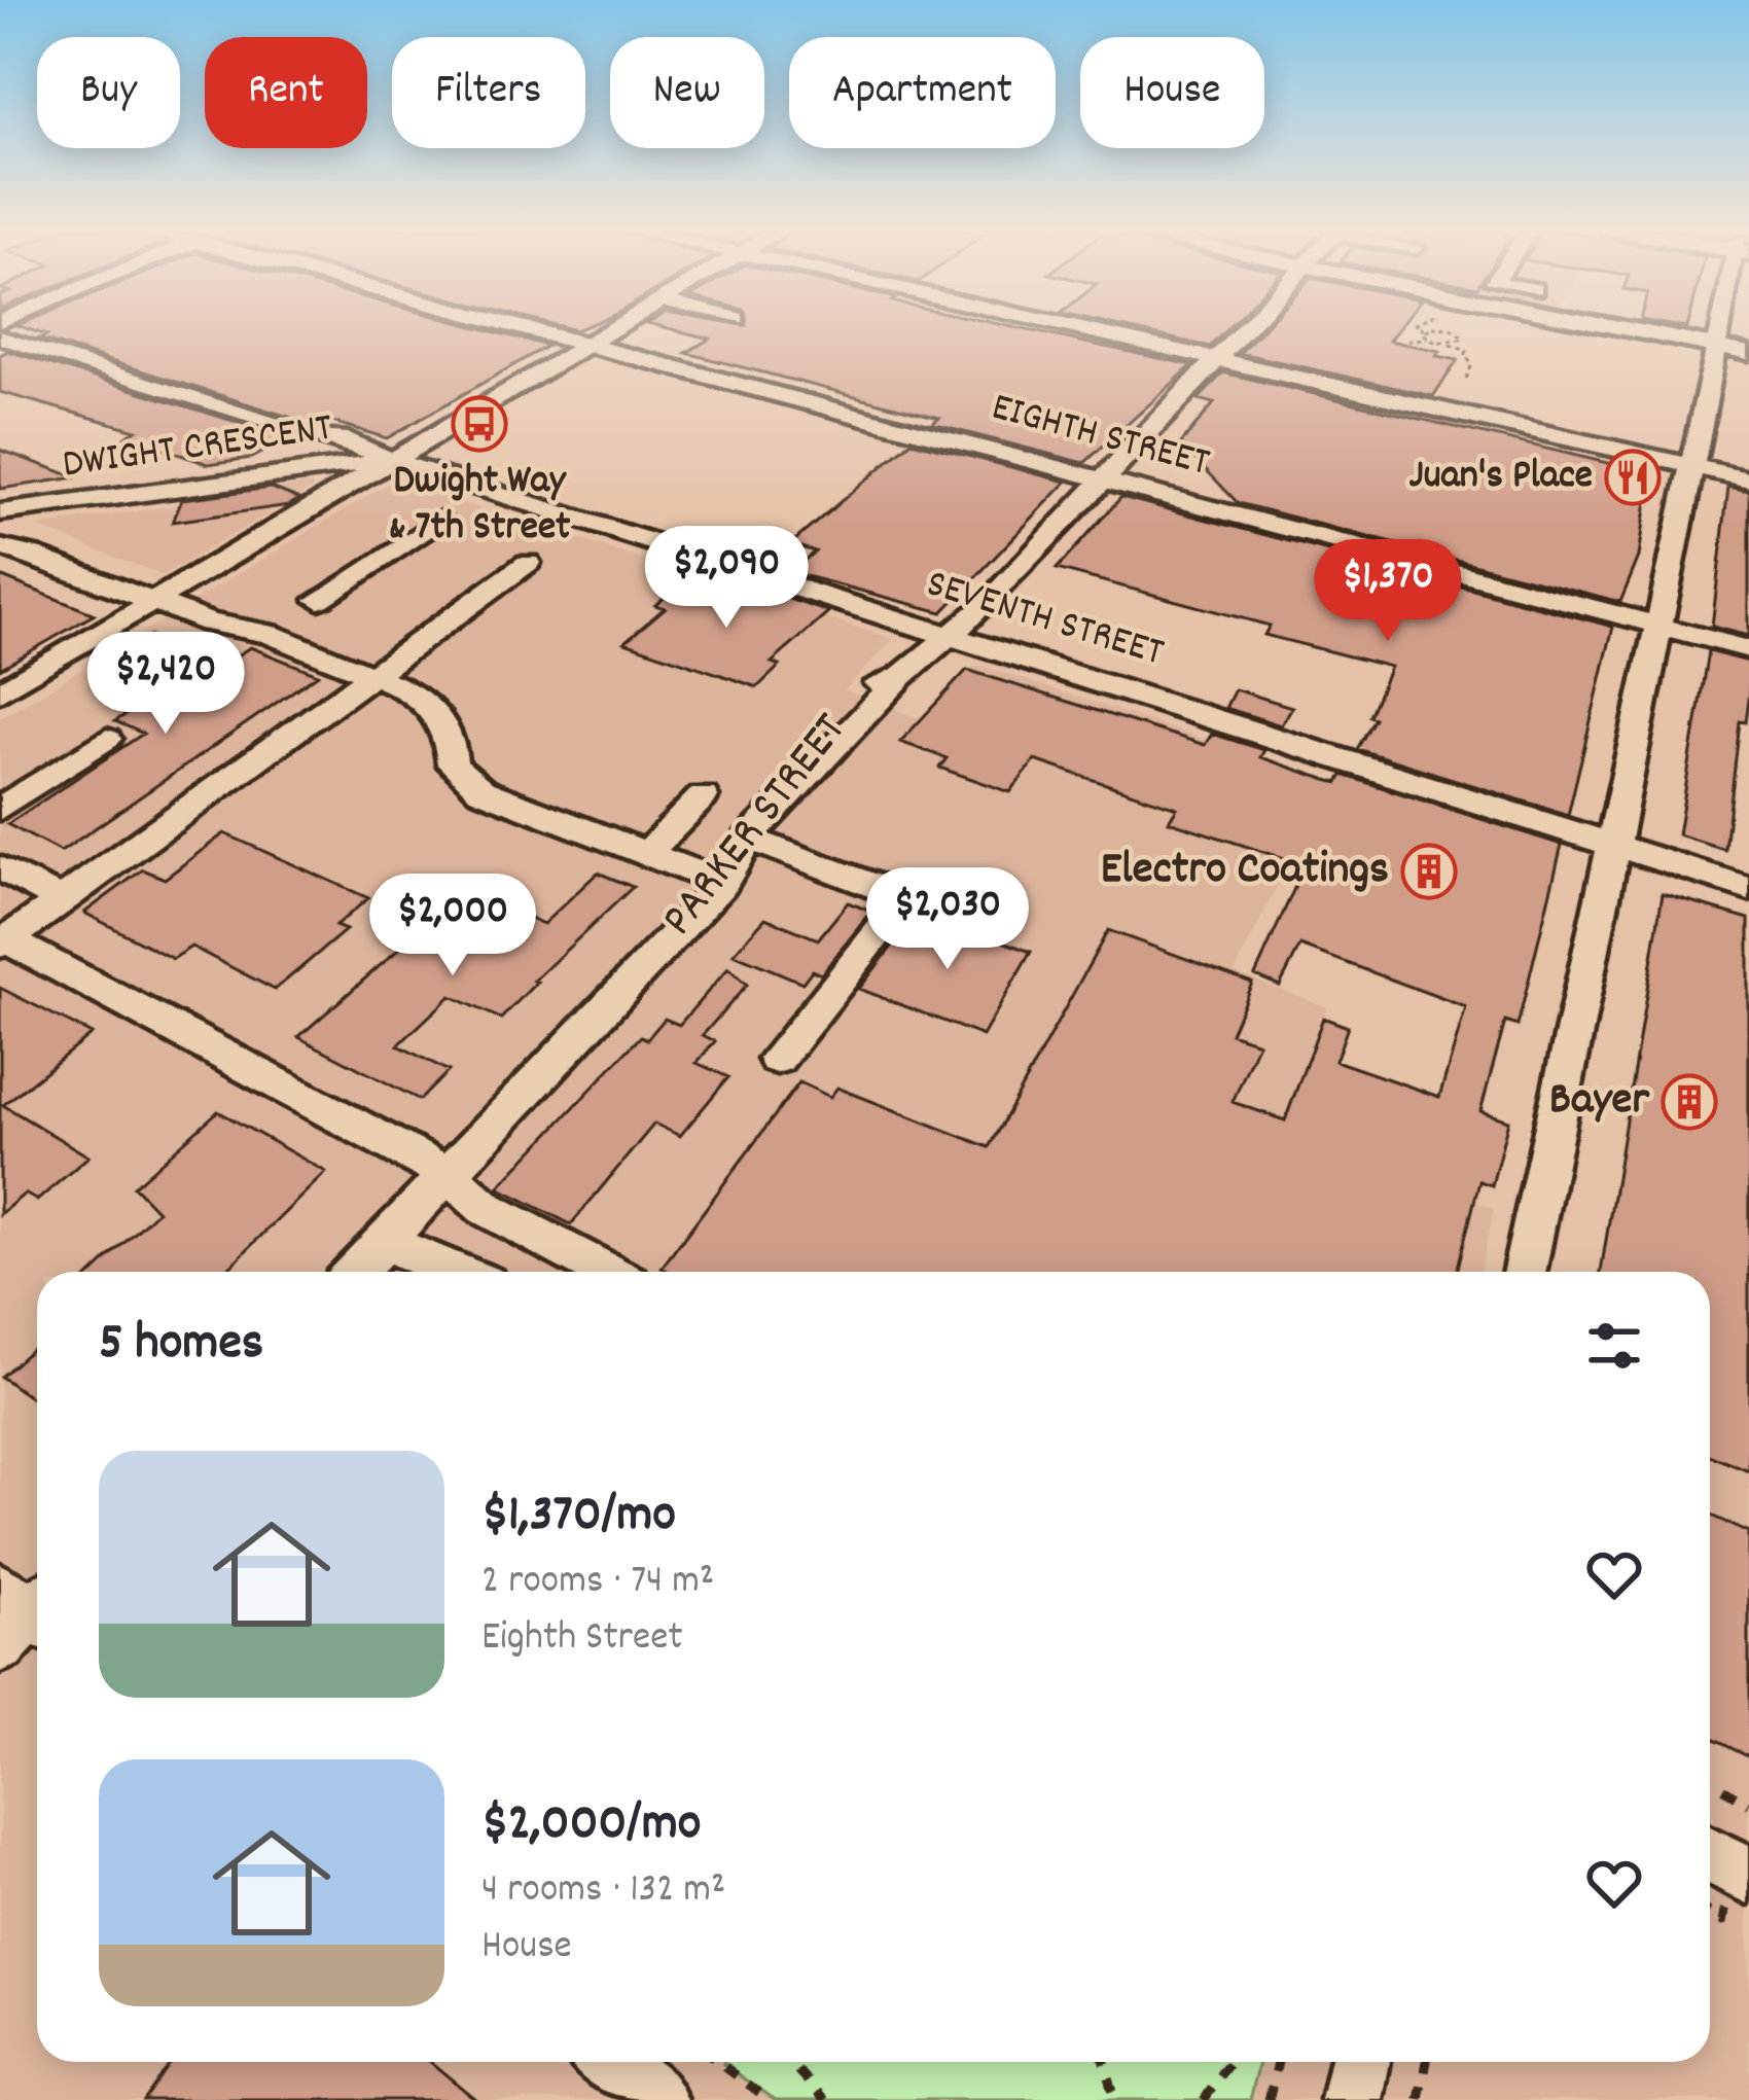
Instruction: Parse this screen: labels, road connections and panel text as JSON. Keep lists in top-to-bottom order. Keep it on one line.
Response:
{"streets":{"street":["EIGHTH STREET","DWIGHT CRESCENT","SEVENTH STREET","PARKER STREET"]},"crossings":[["DWIGHT CRESCENT","SEVENTH STREET"],["SEVENTH STREET","PARKER STREET"]],"places":{"bus stop":["Dwight Way & 7th Street"],"restaurant":["Juan's Place"],"building":["Electro Coatings","Bayer"]},"page":{"chip":["Buy","Rent","Filters","New","Apartment","House"],"price":["$2,090","$1,370","$2,420","$2,030","$2,000"],"heading":"5 homes","list":[{"name":"$1,370/mo","note":"2 rooms · 74 m² · Eighth Street"},{"name":"$2,000/mo","note":"4 rooms · 132 m² · House"}]}}
